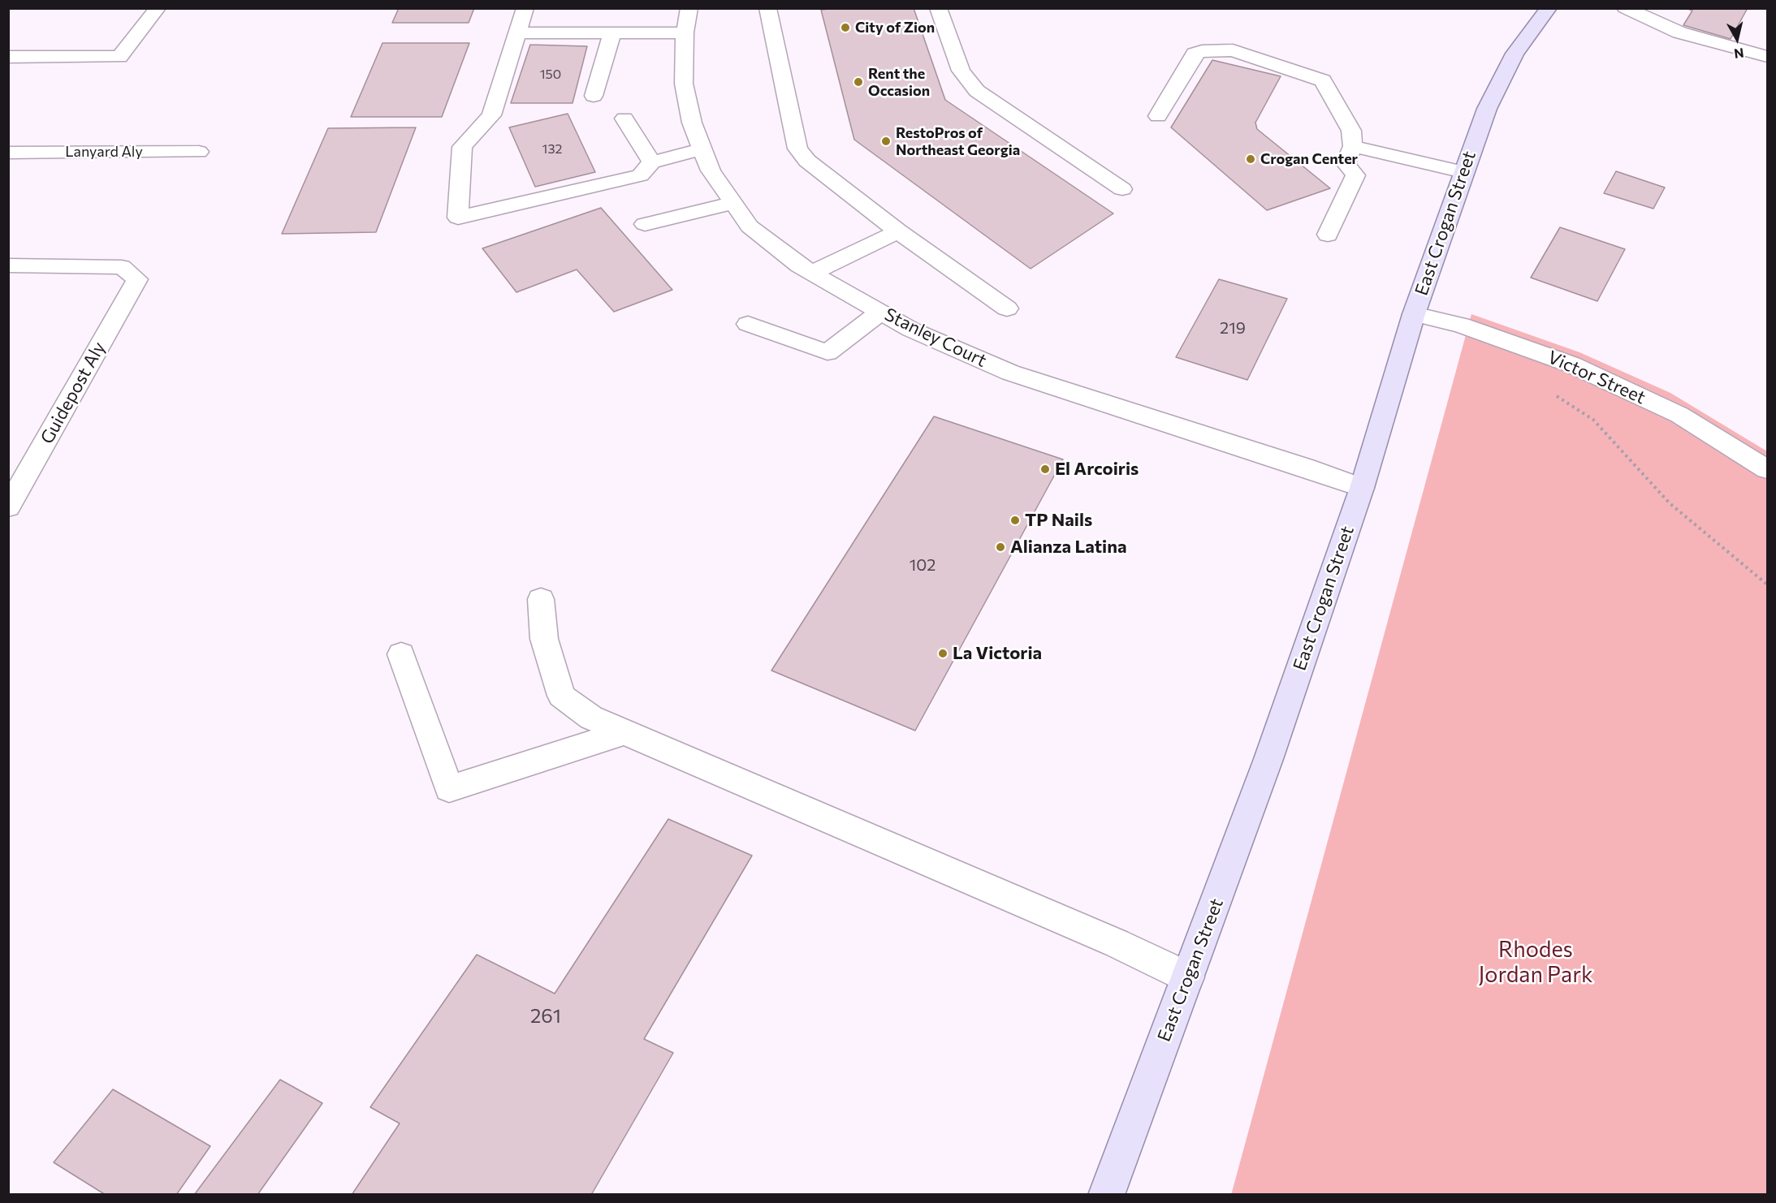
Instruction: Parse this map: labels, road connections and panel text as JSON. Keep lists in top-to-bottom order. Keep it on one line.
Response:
{"streets":{"main road":["East Crogan Street"],"street":["Lanyard Aly","Stanley Court","Victor Street","Guidepost Aly"]},"crossings":[["East Crogan Street","Stanley Court"],["East Crogan Street","Victor Street"]],"parks":["Rhodes Jordan Park"],"places":["City of Zion","Rent the Occasion","RestoPros of Northeast Georgia","Crogan Center","El Arcoiris","TP Nails","Alianza Latina","La Victoria"],"house_numbers":["150","132","219","102","261"],"north":"bottom"}
